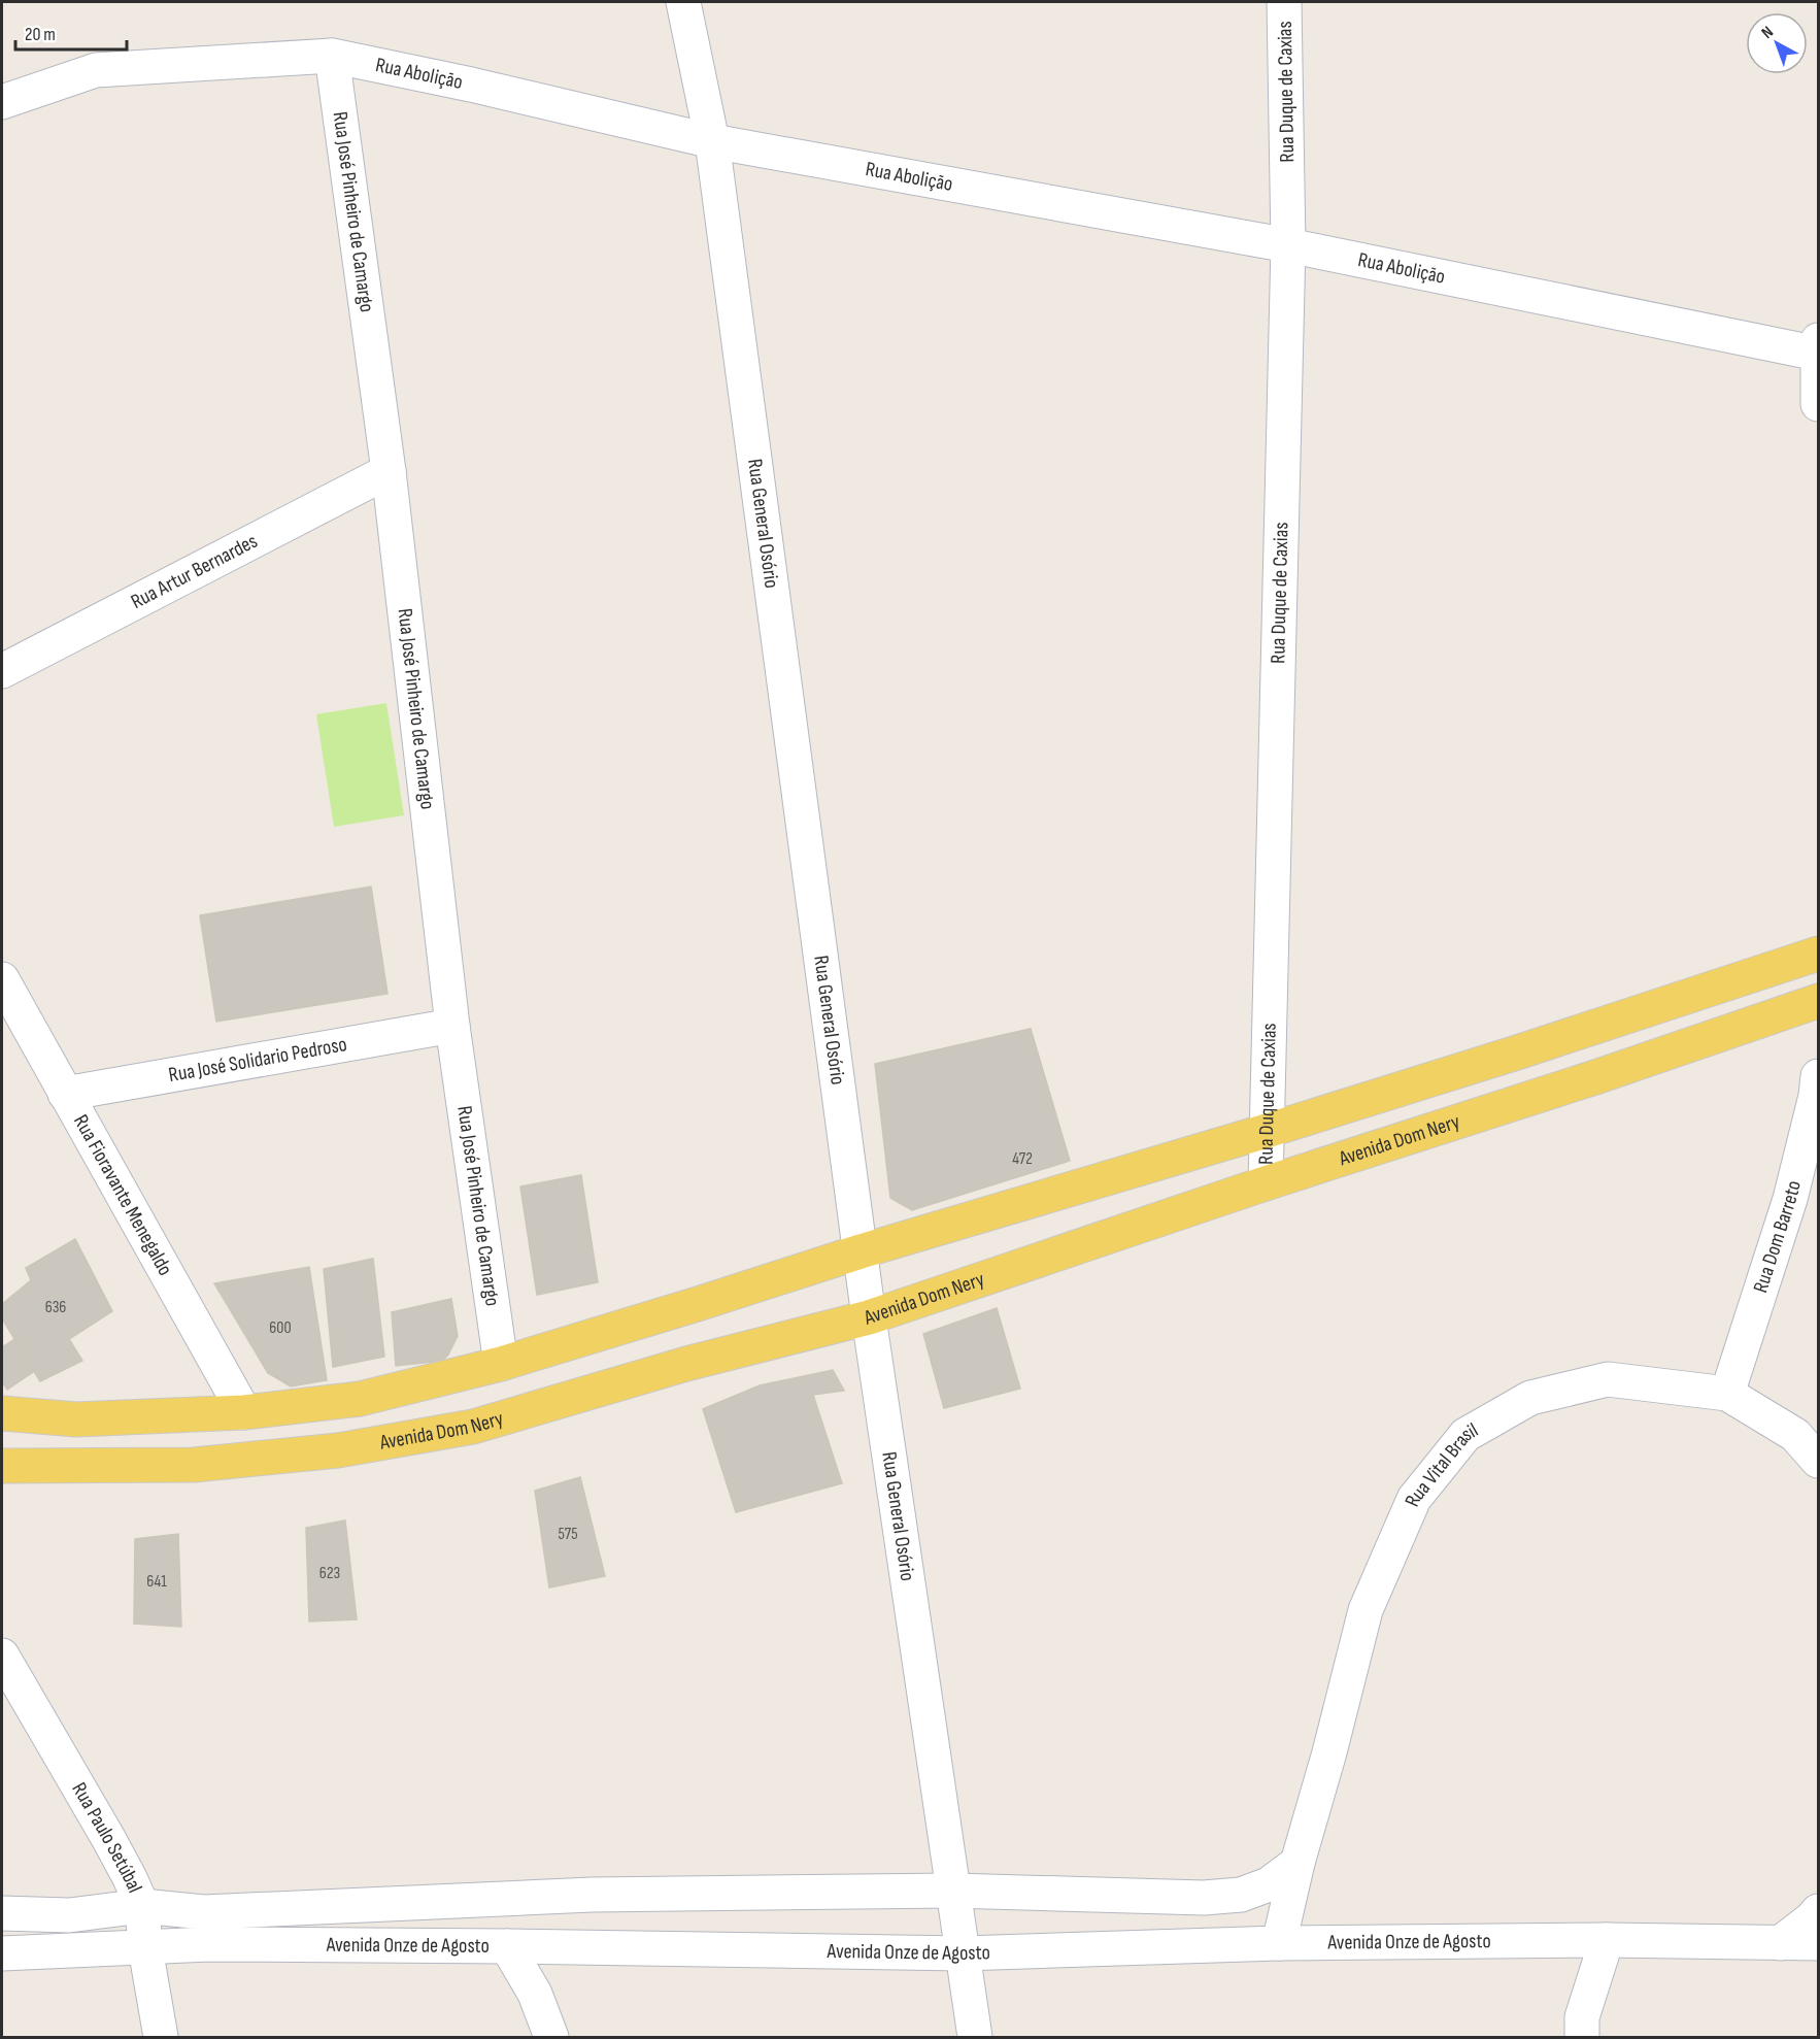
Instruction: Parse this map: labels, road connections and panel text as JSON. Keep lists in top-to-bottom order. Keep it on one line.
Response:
{"streets":{"main road":["Avenida Dom Nery"],"street":["Rua Abolição","Rua Duque de Caxias","Rua José Pinheiro de Camargo","Rua General Osório","Rua Artur Bernardes","Rua José Solidario Pedroso","Rua Fioravante Menegaldo","Rua Dom Barreto","Rua Vital Brasil","Rua Paulo Setúbal","Avenida Onze de Agosto"]},"crossings":[["Rua Abolição","Rua Duque de Caxias"],["Rua Abolição","Rua José Pinheiro de Camargo"],["Rua Abolição","Rua General Osório"],["Rua Duque de Caxias","Avenida Dom Nery"],["Rua José Pinheiro de Camargo","Rua Artur Bernardes"],["Rua José Pinheiro de Camargo","Rua José Solidario Pedroso"],["Rua General Osório","Avenida Dom Nery"],["Rua General Osório","Avenida Onze de Agosto"],["Rua José Solidario Pedroso","Rua Fioravante Menegaldo"],["Rua Dom Barreto","Rua Vital Brasil"],["Rua Vital Brasil","Avenida Onze de Agosto"],["Rua Paulo Setúbal","Avenida Onze de Agosto"]],"house_numbers":["472","636","600","575","623","641"],"scale_bar":"20 m","north":"top left"}
